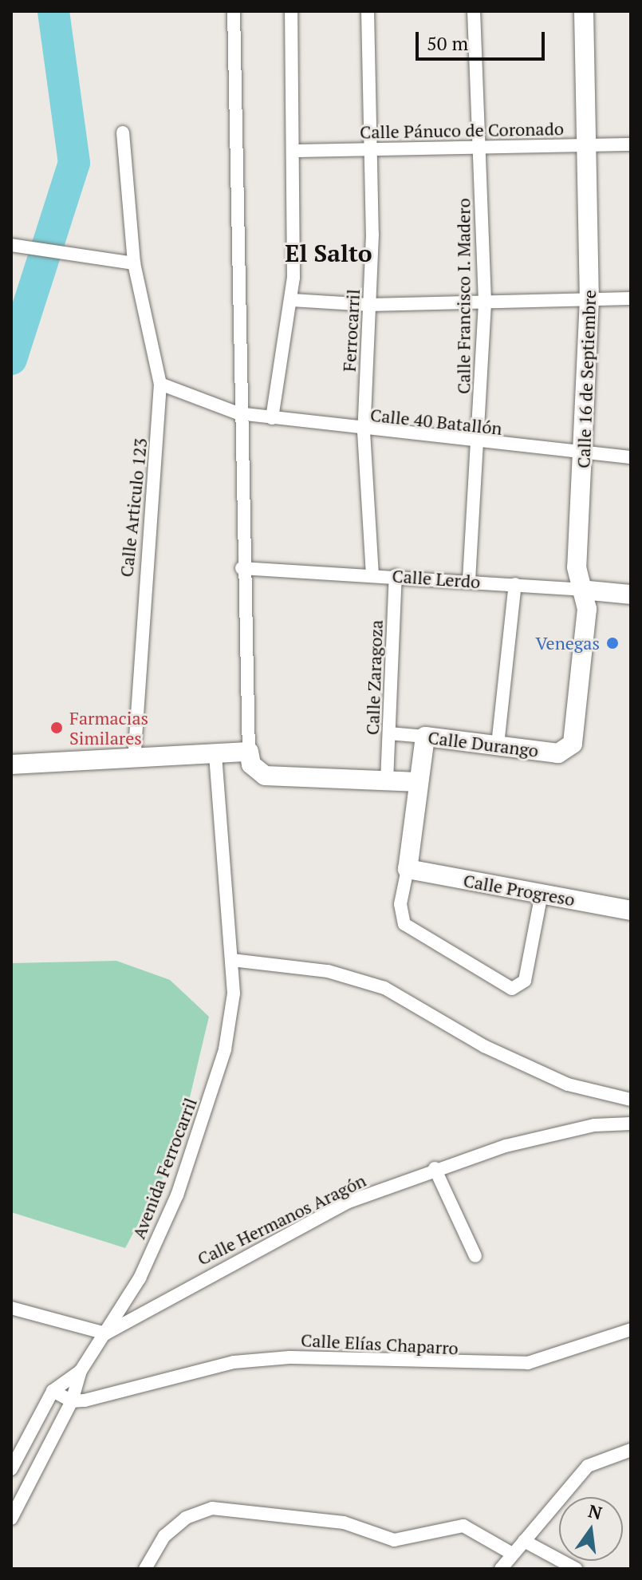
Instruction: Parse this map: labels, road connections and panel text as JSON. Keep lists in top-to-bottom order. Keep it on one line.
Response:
{"streets":{"street":["Calle Pánuco de Coronado","Calle Francisco I. Madero","Ferrocarril","Calle 16 de Septiembre","Calle 40 Batallón","Calle Articulo 123","Calle Lerdo","Calle Zaragoza","Calle Durango","Calle Progreso","Avenida Ferrocarril","Calle Hermanos Aragón","Calle Elías Chaparro"]},"crossings":[["Calle Pánuco de Coronado","Calle Francisco I. Madero"],["Calle Pánuco de Coronado","Ferrocarril"],["Calle Pánuco de Coronado","Calle 16 de Septiembre"],["Calle Francisco I. Madero","Calle 40 Batallón"],["Calle Francisco I. Madero","Calle Lerdo"],["Ferrocarril","Calle 40 Batallón"],["Ferrocarril","Calle Lerdo"],["Calle 16 de Septiembre","Calle 40 Batallón"],["Calle 16 de Septiembre","Calle Lerdo"],["Calle 16 de Septiembre","Calle Durango"],["Calle 40 Batallón","Calle Articulo 123"],["Calle Lerdo","Calle Zaragoza"],["Calle Zaragoza","Calle Durango"],["Avenida Ferrocarril","Calle Hermanos Aragón"],["Avenida Ferrocarril","Calle Elías Chaparro"]],"districts":["El Salto"],"places":["Venegas","Farmacias Similares"],"scale_bar":"50 m","north":"top"}
